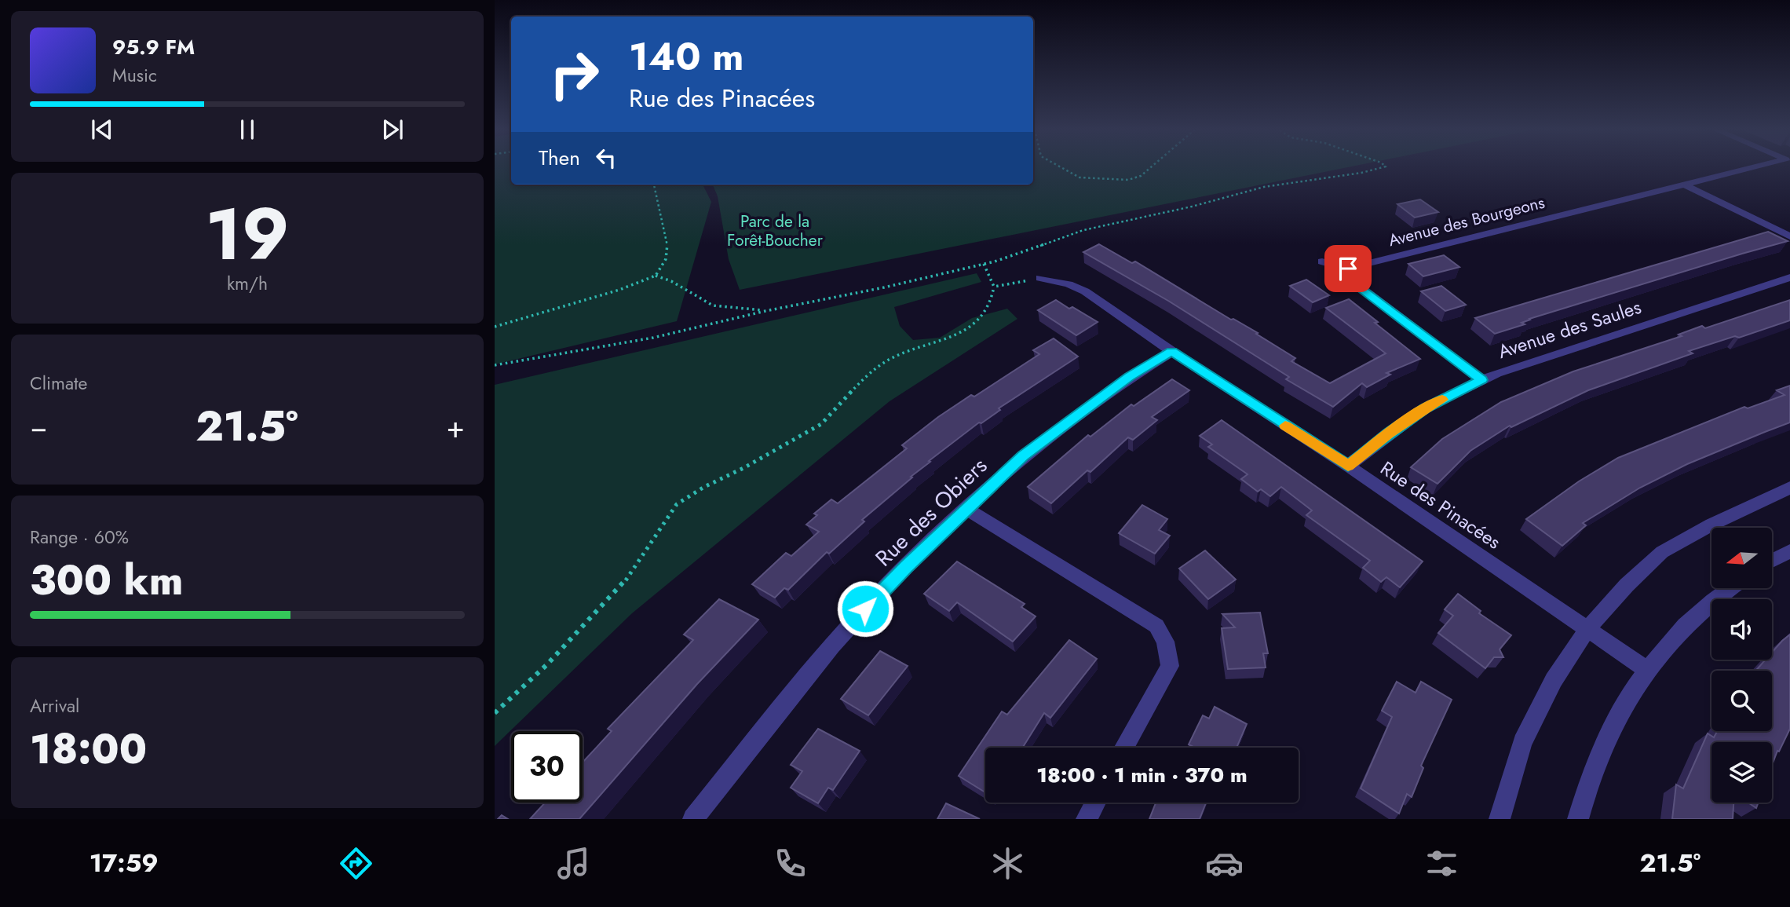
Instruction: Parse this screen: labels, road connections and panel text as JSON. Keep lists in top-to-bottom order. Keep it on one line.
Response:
{"streets":{"street":["Avenue des Bourgeons","Avenue des Saules","Rue des Pinacées","Rue des Obiers"]},"crossings":[["Avenue des Saules","Rue des Pinacées"],["Rue des Pinacées","Rue des Obiers"]],"parks":["Parc de la Forêt-Boucher"],"north":"left","page":{"turn":["140 m","Rue des Pinacées"],"song":["95.9 FM","Music"],"then":"Then","tile":[["19","km/h"],"Climate",["Range · 60%","300 km"],["Arrival","18:00"]],"heat":["−","21.5°","+"],"limit":"30","trip":"18:00 · 1 min · 370 m","tabs":["17:59","21.5°"]}}
